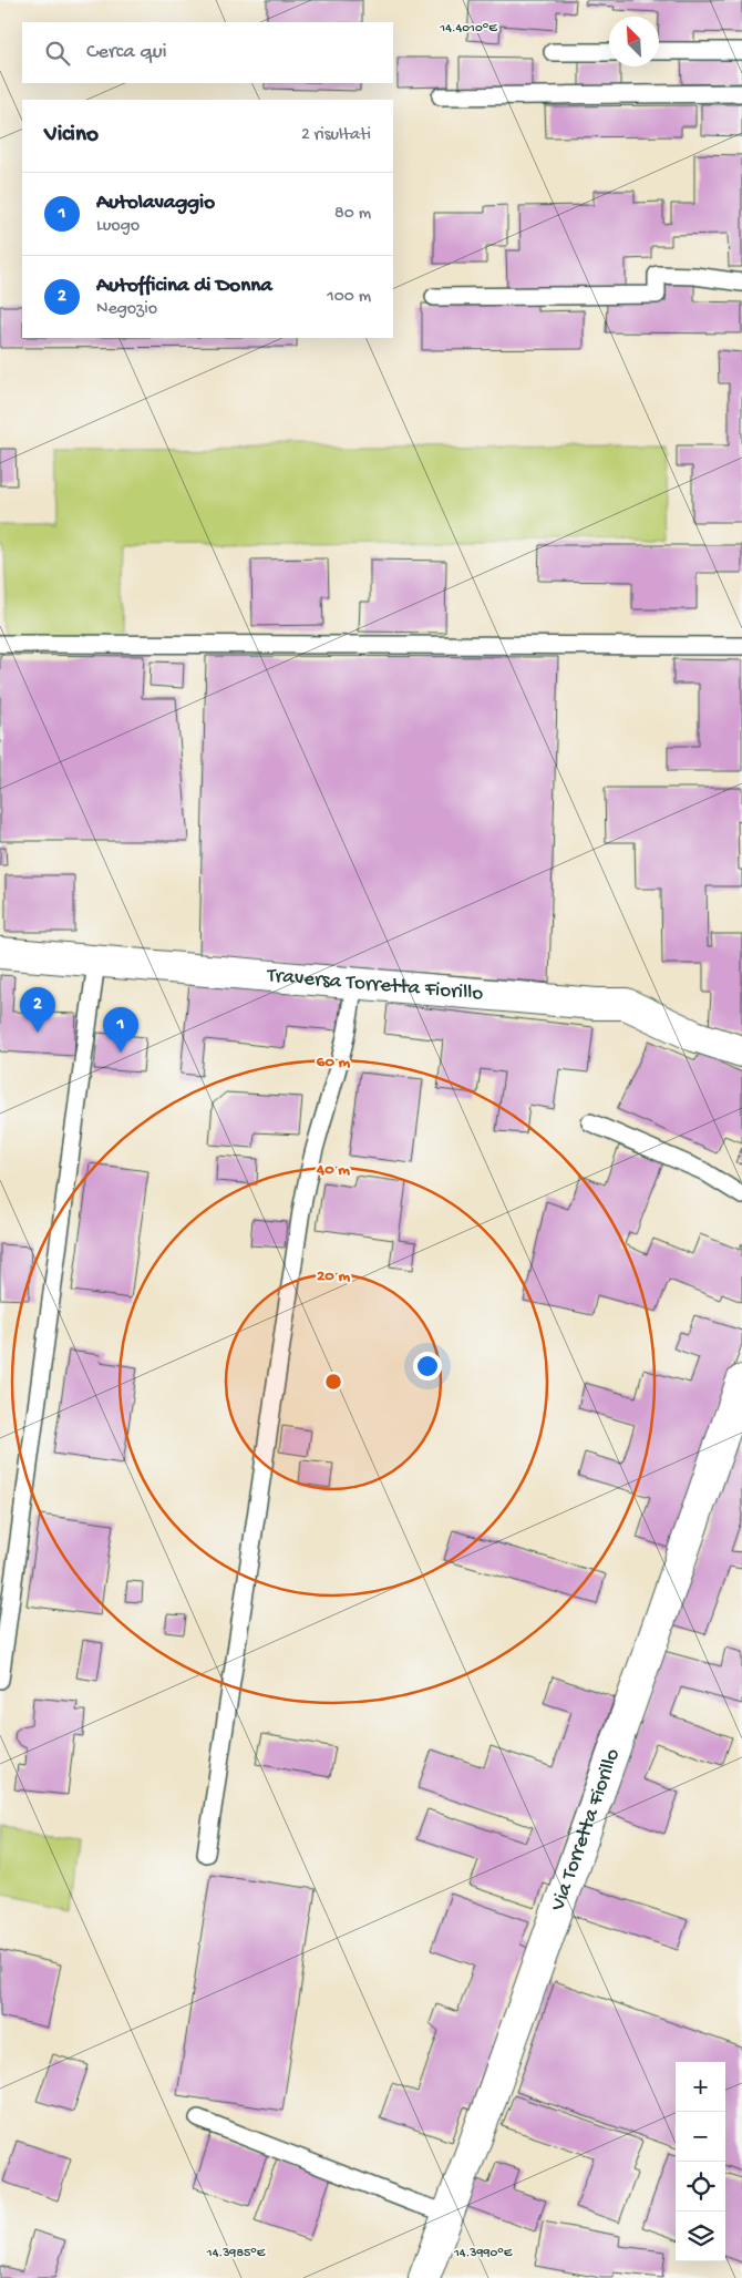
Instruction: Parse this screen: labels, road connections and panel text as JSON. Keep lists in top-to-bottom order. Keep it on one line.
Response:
{"streets":{"street":["Traversa Torretta Fiorillo","Via Torretta Fiorillo"]},"north":"top left","page":{"search":"Cerca qui","heading":["Vicino","2 risultati"],"list":[{"mark":"1","name":"Autolavaggio","note":"Luogo","value":"80 m"},{"mark":"2","name":"Autofficina di Donna","note":"Negozio","value":"100 m"}],"pins":["2","1"],"map_buttons":["+","−"]},"coordinates":["14.4010°E","14.3985°E","14.3990°E"],"rings":["60 m","40 m","20 m"]}
